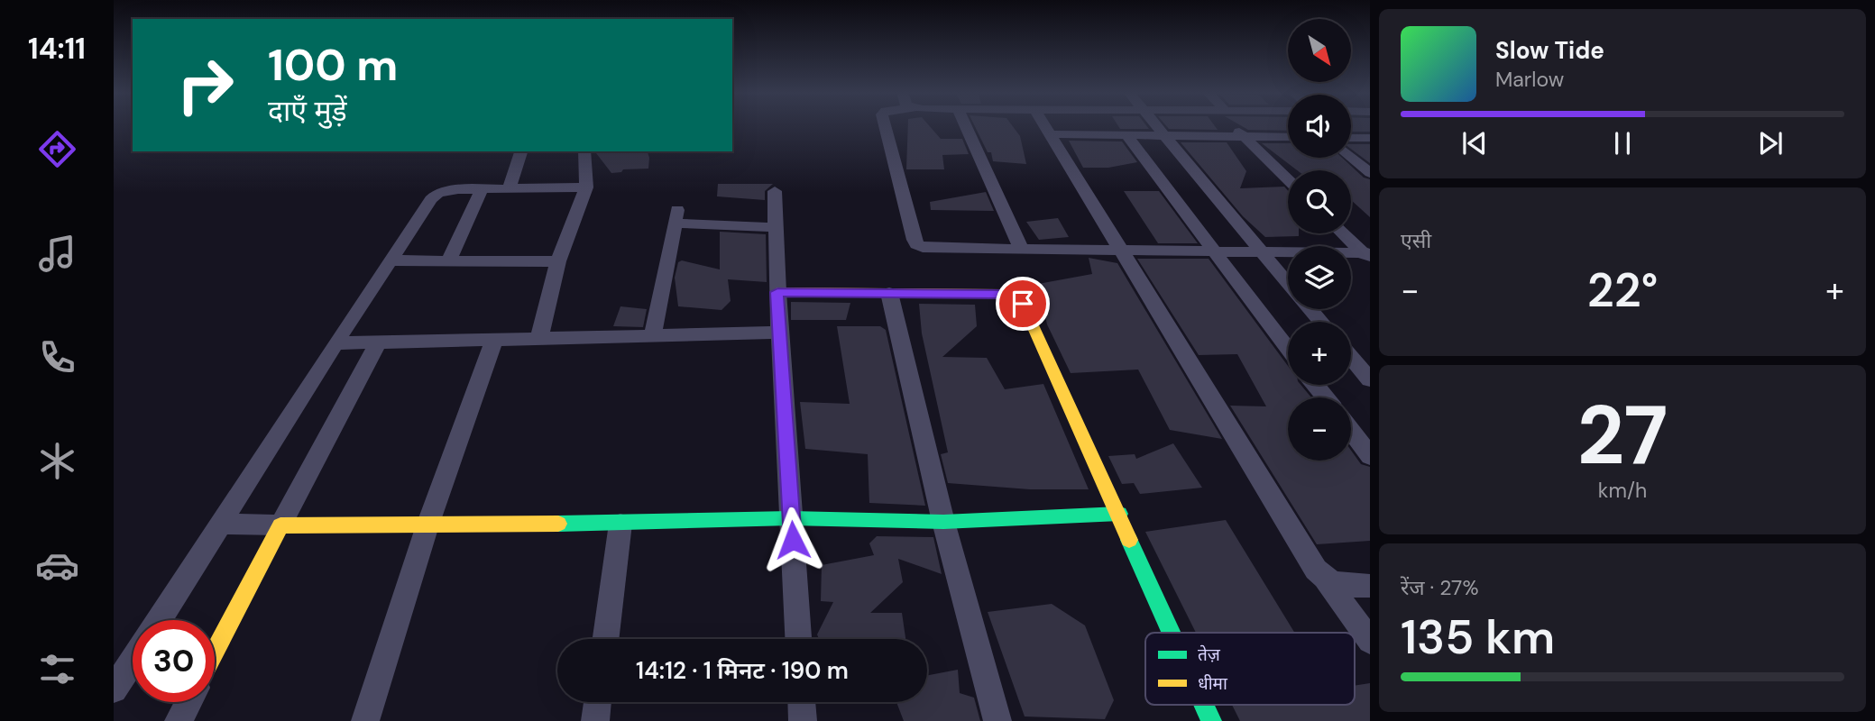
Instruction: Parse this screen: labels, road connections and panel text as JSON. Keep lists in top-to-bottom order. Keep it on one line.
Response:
{"legend":["तेज़","धीमा"],"north":"bottom right","page":{"tabs":"14:11","map_buttons":["+","−"],"turn":["100 m","दाएँ मुड़ें"],"song":["Slow Tide","Marlow"],"tile":["एसी",["27","km/h"],["रेंज · 27%","135 km"]],"heat":["−","22°","+"],"limit":"30","trip":"14:12 · 1 मिनट · 190 m"}}
